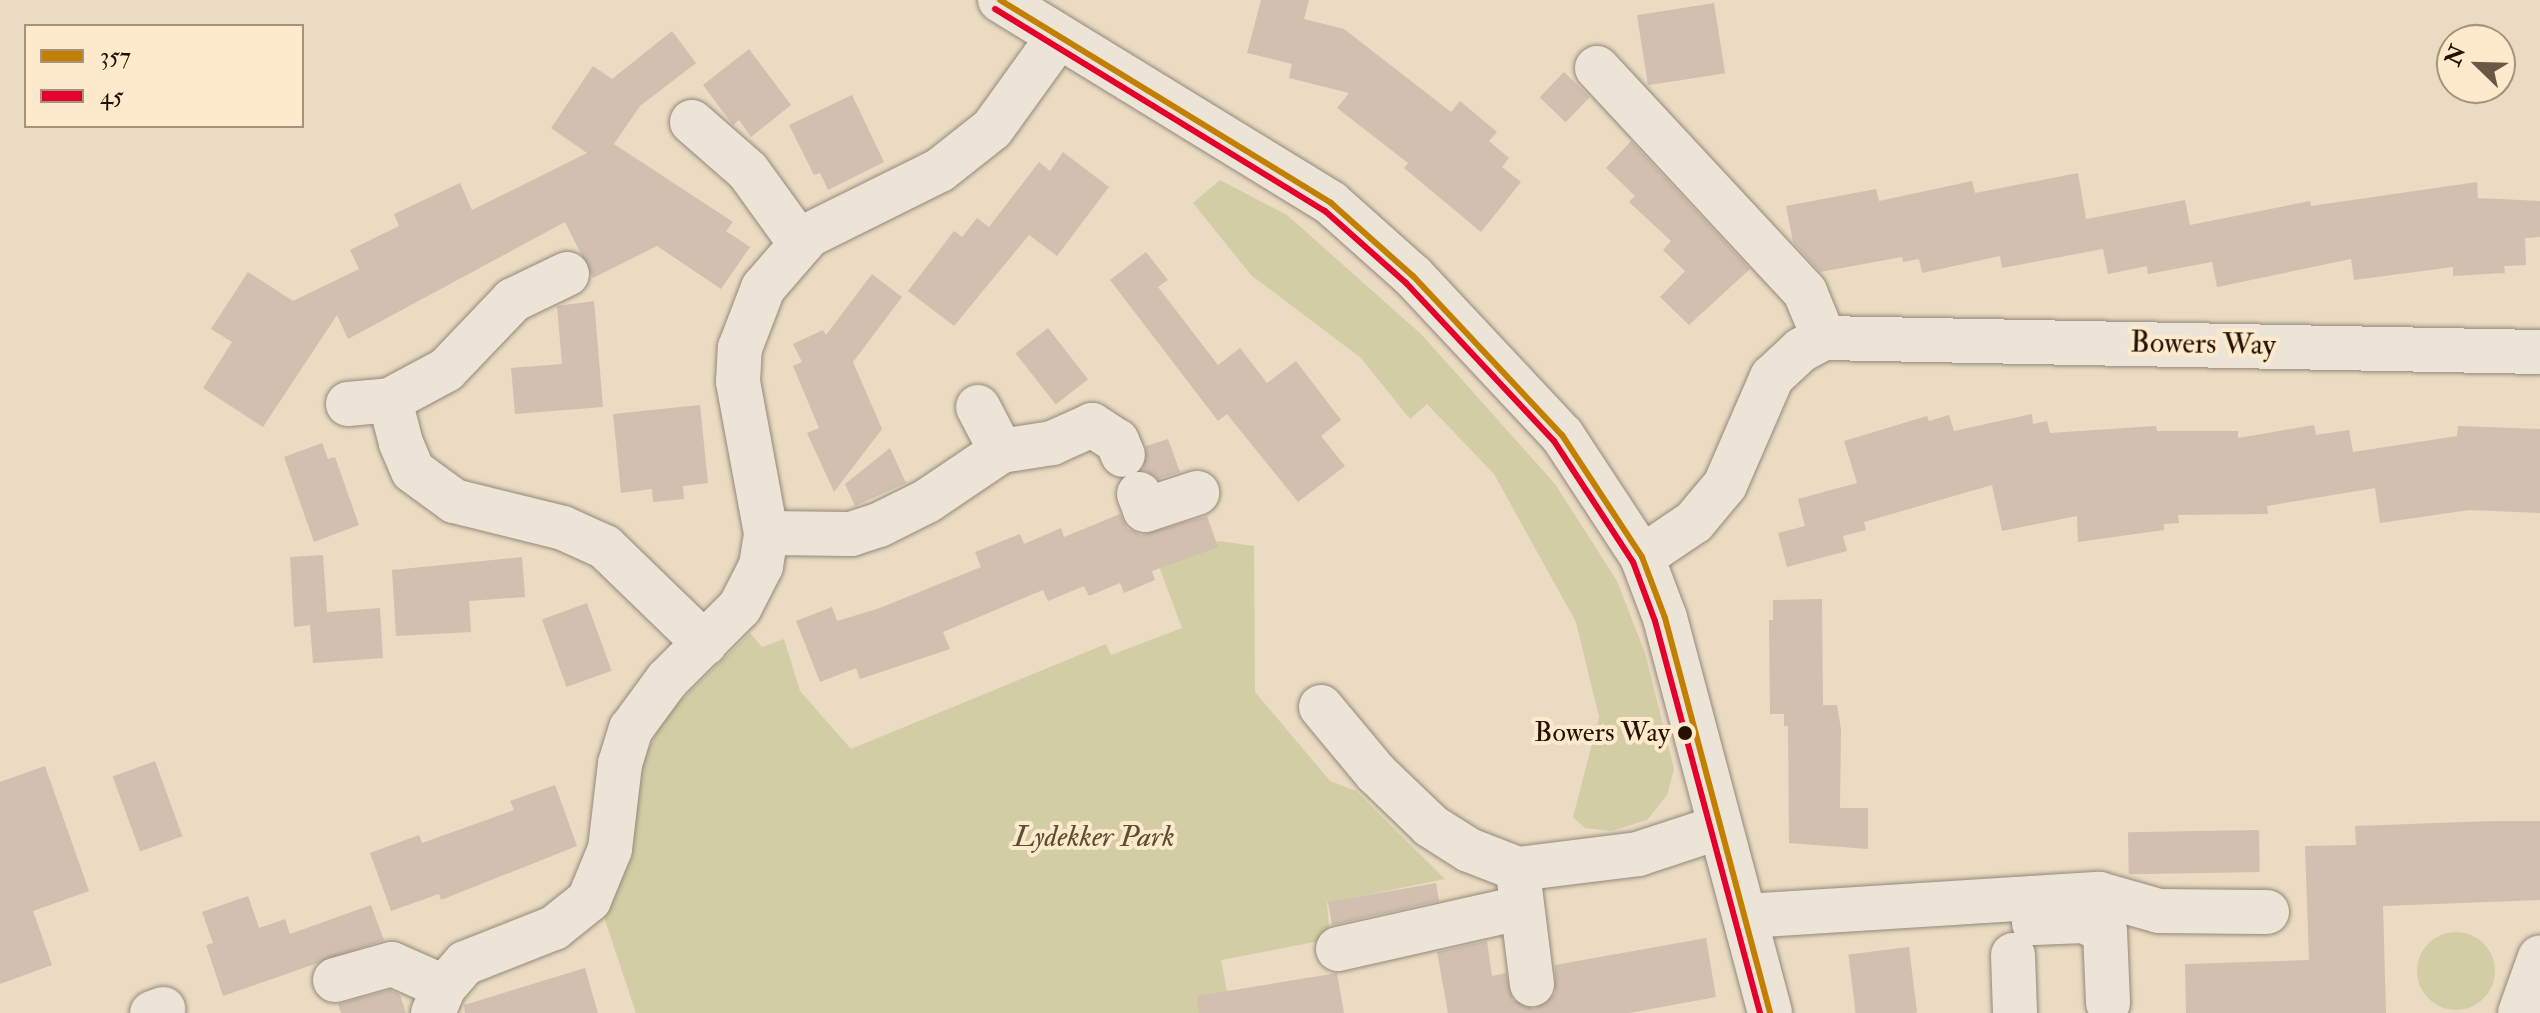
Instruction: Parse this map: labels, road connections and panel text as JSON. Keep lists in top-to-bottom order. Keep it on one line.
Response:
{"streets":{"street":["Bowers Way"]},"parks":["Lydekker Park"],"places":["Bowers Way"],"lines":["transit line 357","transit line 45"],"legend":["357","45"],"north":"top left"}
